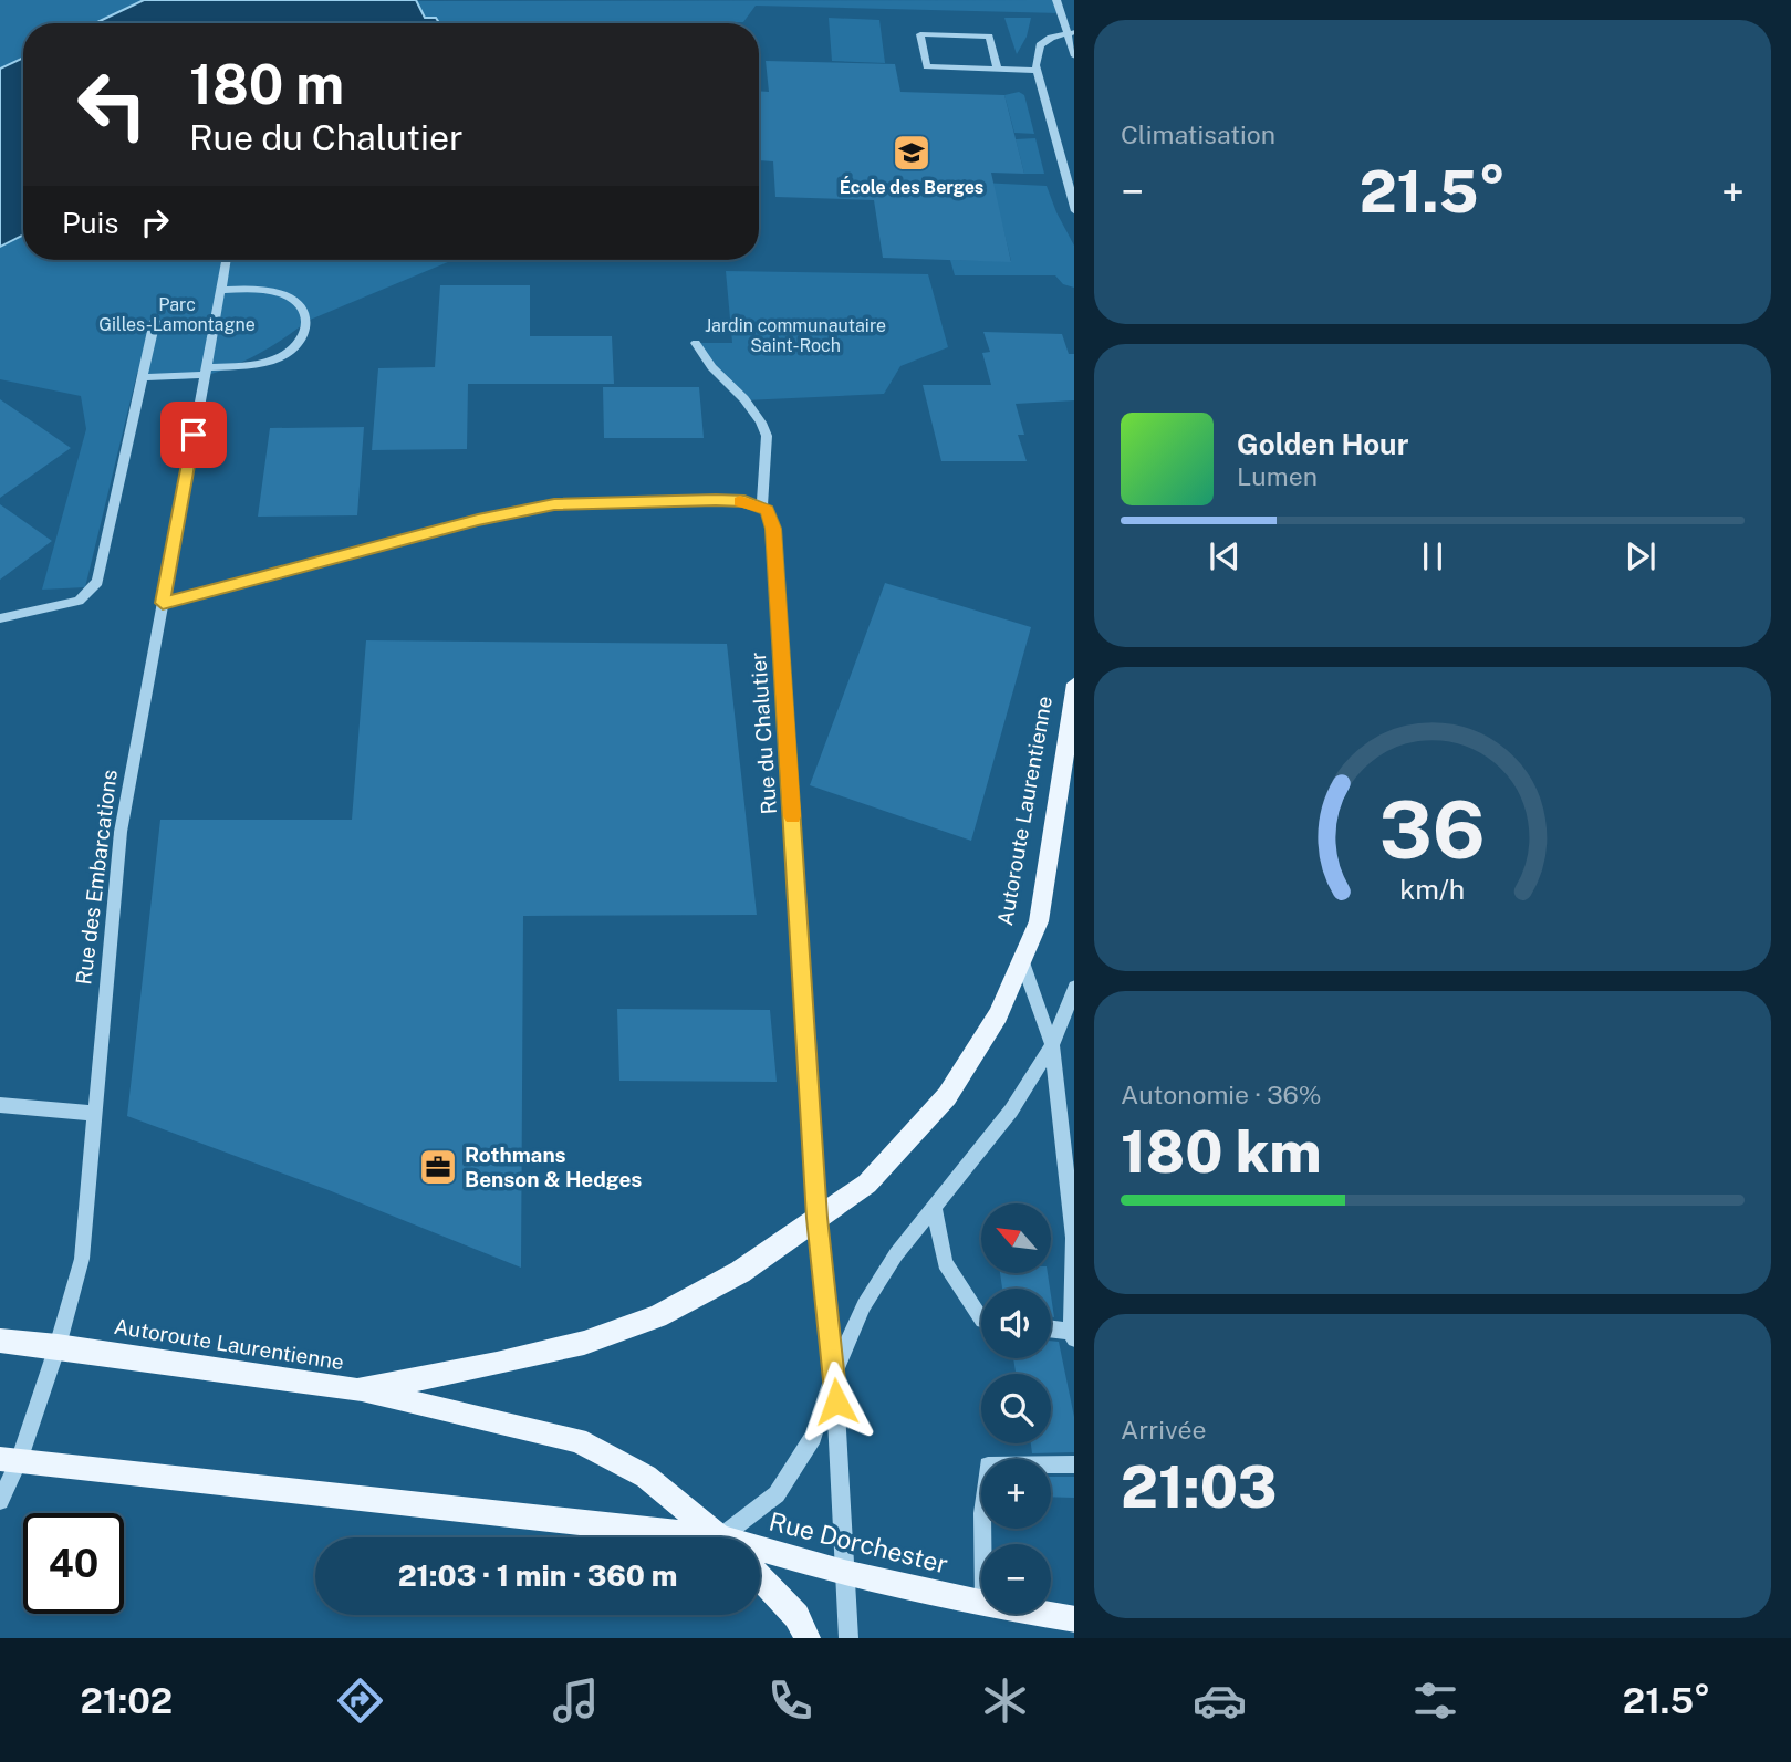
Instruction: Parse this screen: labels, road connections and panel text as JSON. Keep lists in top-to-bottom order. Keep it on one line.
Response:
{"streets":{"main road":["Autoroute Laurentienne","Rue Dorchester"],"street":["Rue du Chalutier","Rue des Embarcations"]},"crossings":[["Rue du Chalutier","Autoroute Laurentienne"],["Rue du Chalutier","Rue Dorchester"],["Autoroute Laurentienne","Rue des Embarcations"]],"parks":["Parc Gilles-Lamontagne","Jardin communautaire Saint-Roch"],"places":{"school or university":["École des Berges"],"office":["Rothmans Benson & Hedges"]},"north":"top left","page":{"tile":["Climatisation",["Autonomie · 36%","180 km"],["Arrivée","21:03"]],"turn":["180 m","Rue du Chalutier"],"heat":["−","21.5°","+"],"then":"Puis","song":["Golden Hour","Lumen"],"map_buttons":["+","−"],"limit":"40","trip":"21:03 · 1 min · 360 m","tabs":["21:02","21.5°"],"gauge":["36","km/h"]}}
